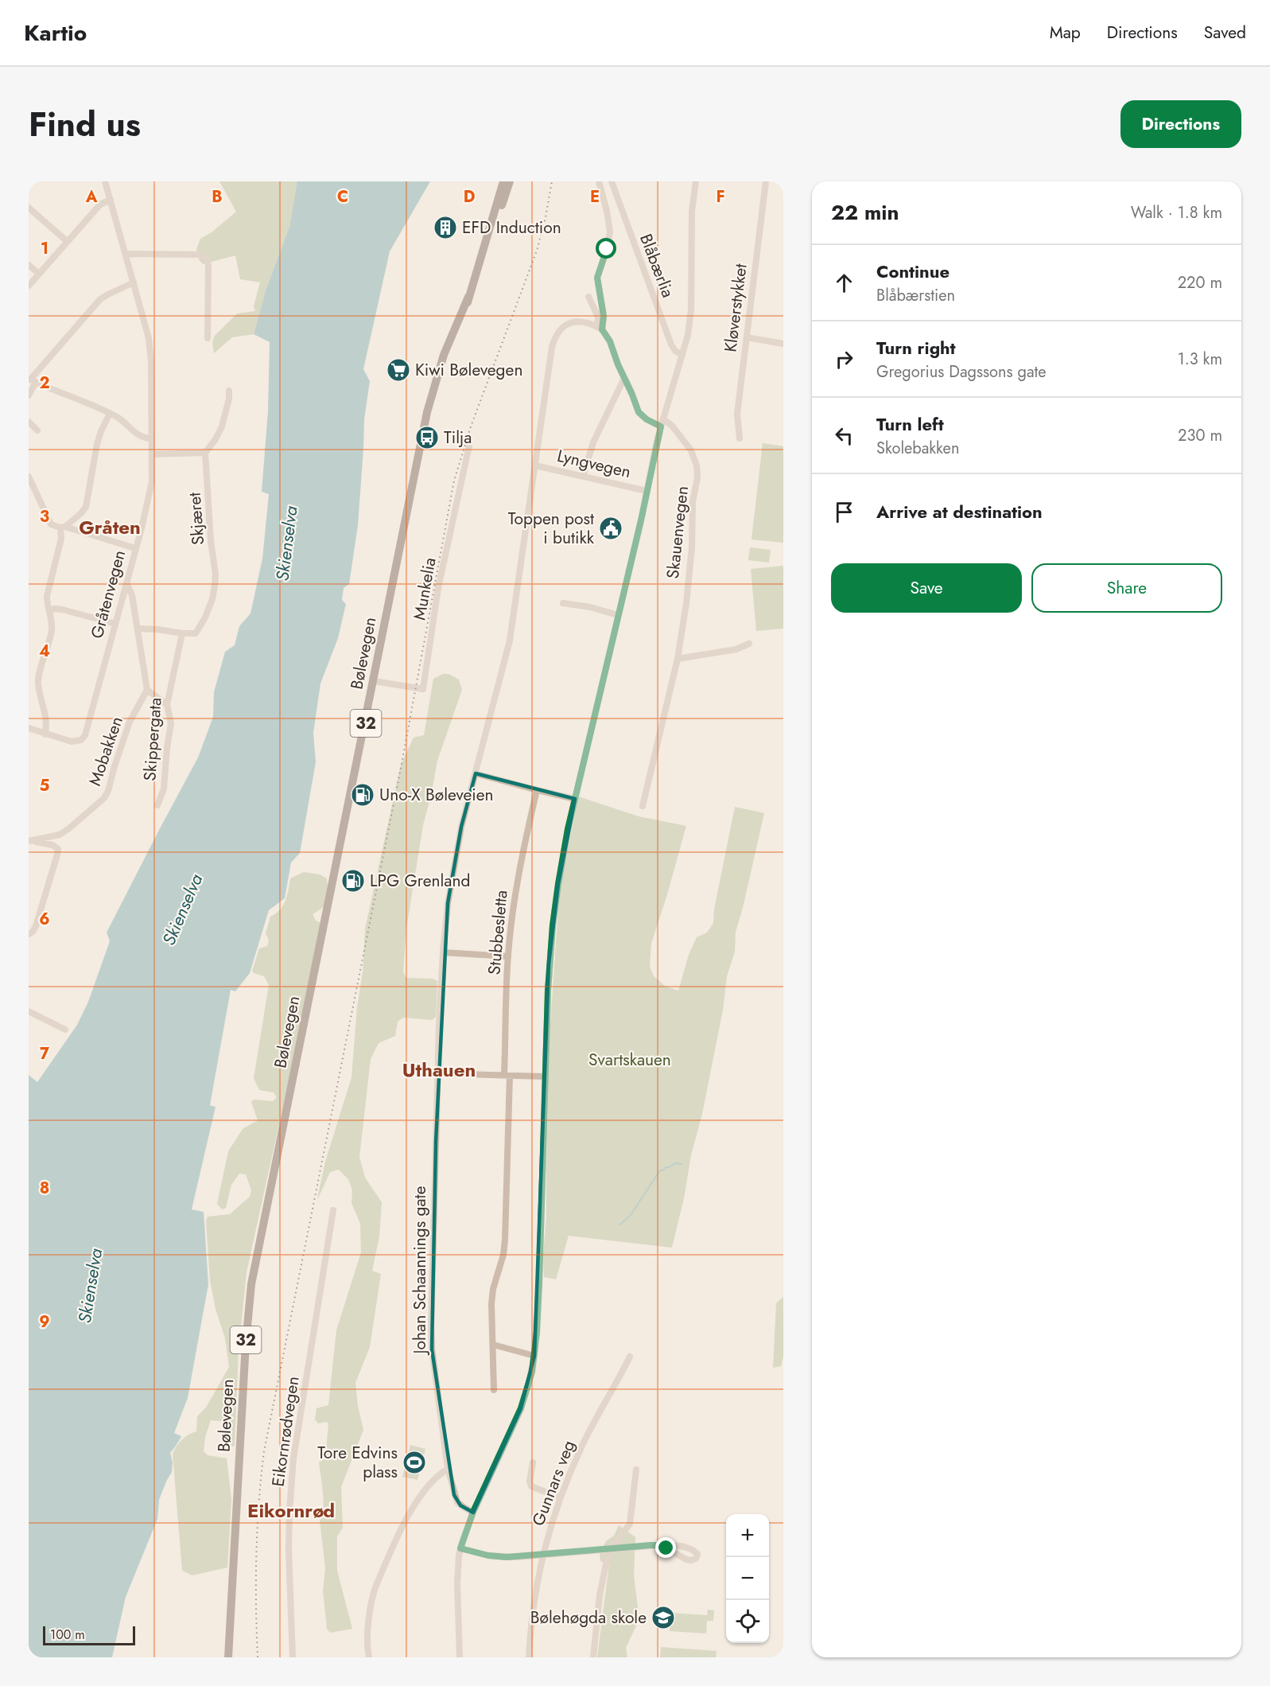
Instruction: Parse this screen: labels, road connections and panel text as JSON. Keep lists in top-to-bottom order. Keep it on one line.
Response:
{"streets":{"main road":["Bølevegen","32"],"street":["Blåbærlia","Kløverstykket","Lyngvegen","Skjæret","Skauenvegen","Munkelia","Gråtenvegen","Skippergata","Mobakken","Stubbesletta","Johan Schaannings gate","Eikornrødvegen","Gunnars veg"]},"crossings":[["Lyngvegen","Johan Schaannings gate"],["Skjæret","Skippergata"],["Skauenvegen","Johan Schaannings gate"],["Munkelia","Bølevegen"]],"districts":["Gråten","Uthauen","Eikornrød"],"water":["Skienselva"],"parks":["Svartskauen"],"places":{"building":["EFD Induction"],"supermarket":["Kiwi Bølevegen"],"bus stop":["Tilja"],"public building":["Toppen post i butikk"],"fuel station":["Uno-X Bøleveien","LPG Grenland"],"sports":["Tore Edvins plass"],"school or university":["Bølehøgda skole"]},"scale_bar":"100 m","page":{"header":"Kartio","nav":["Map","Directions","Saved"],"title":"Find us","buttons":["Directions",["Save","Share"]],"heading":["22 min","Walk · 1.8 km"],"list":[["Continue","Blåbærstien","220 m"],["Turn right","Gregorius Dagssons gate","1.3 km"],["Turn left","Skolebakken","230 m"],"Arrive at destination"],"map_buttons":["+","−"],"scale":"100 m"},"grid":{"columns":["A","B","C","D","E","F"],"rows":["1","2","3","4","5","6","7","8","9"]}}
